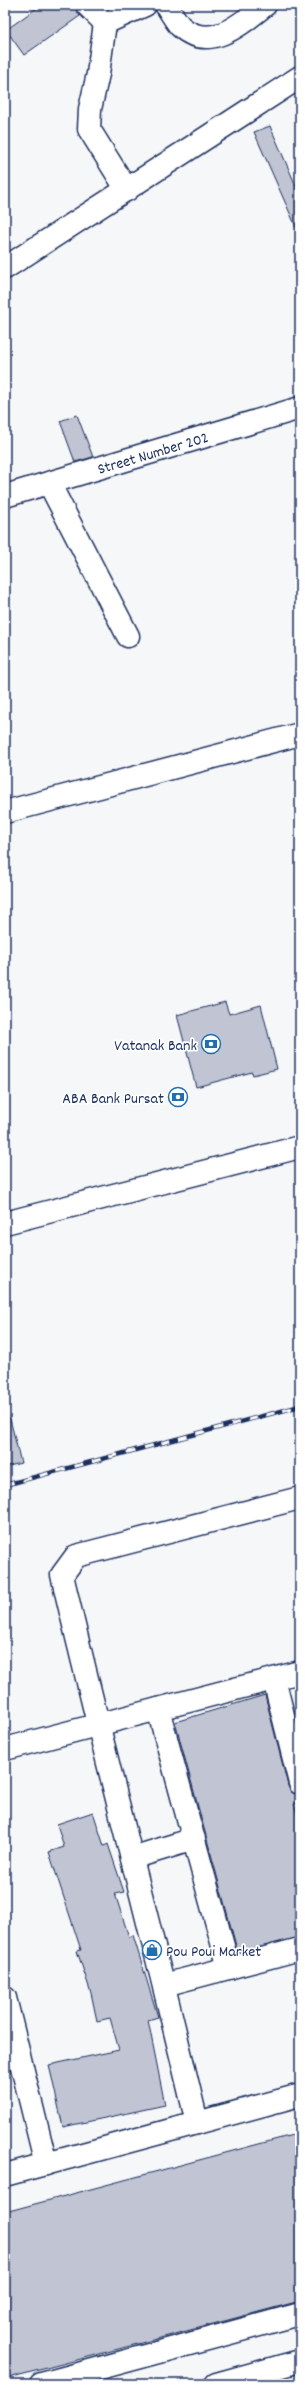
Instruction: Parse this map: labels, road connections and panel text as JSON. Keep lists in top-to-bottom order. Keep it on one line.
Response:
{"streets":{"street":["Street Number 202"]},"places":{"bank":["Vatanak Bank","ABA Bank Pursat"],"shop":["Pou Poui Market"]}}
